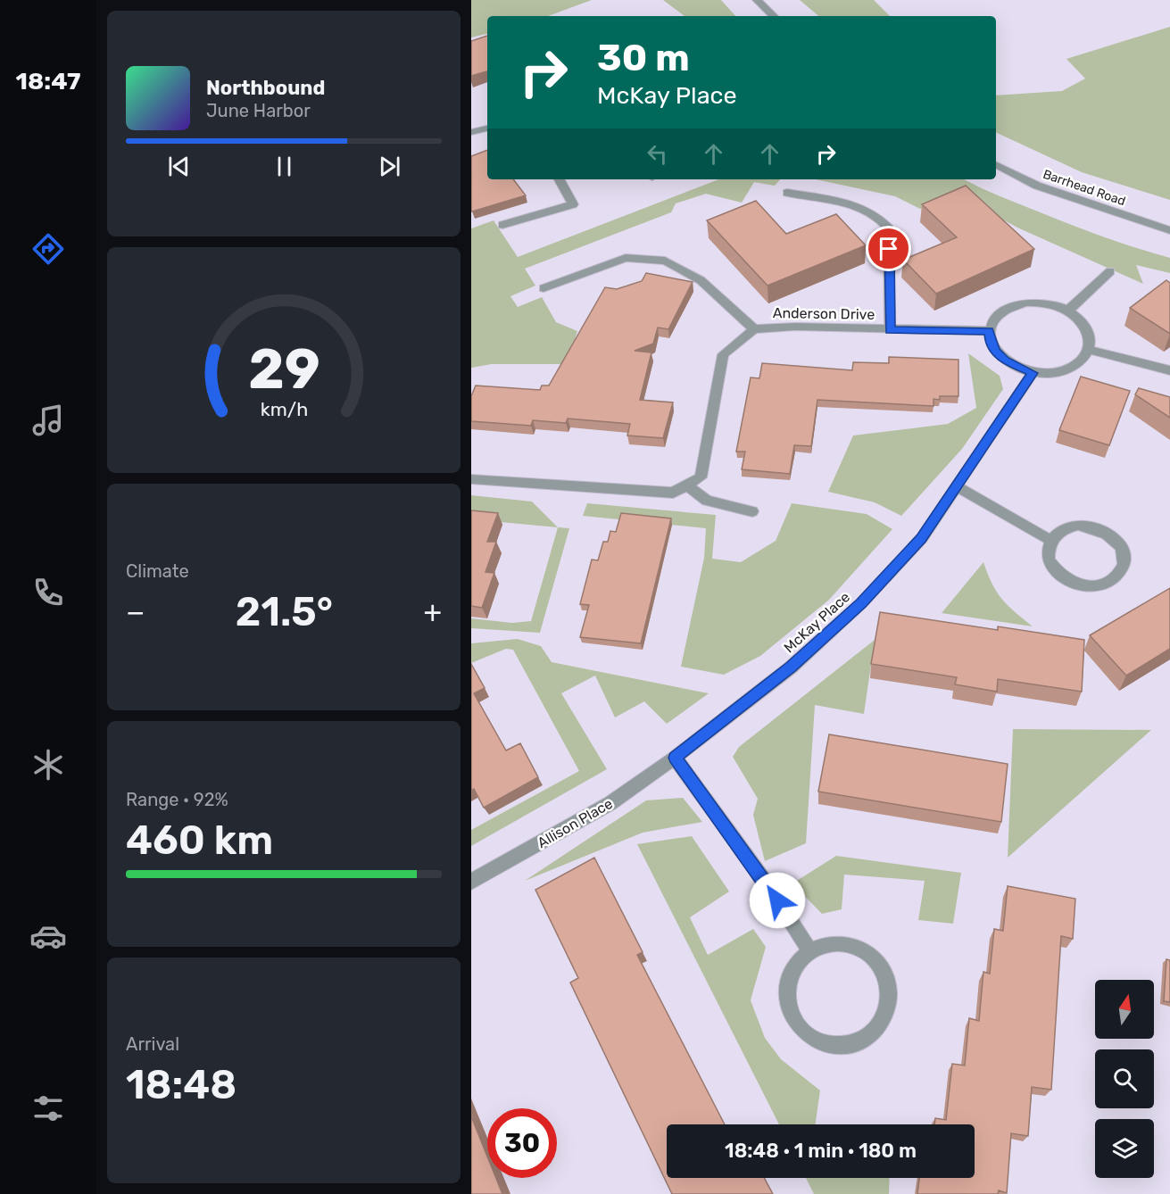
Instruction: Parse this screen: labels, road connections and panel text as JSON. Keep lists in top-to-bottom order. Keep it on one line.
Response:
{"streets":{"street":["Barrhead Road","Anderson Drive","McKay Place","Allison Place"]},"crossings":[["Anderson Drive","McKay Place"],["McKay Place","Allison Place"]],"north":"top","page":{"tabs":"18:47","turn":["30 m","McKay Place"],"song":["Northbound","June Harbor"],"tile":["Climate",["Range · 92%","460 km"],["Arrival","18:48"]],"heat":["−","21.5°","+"],"limit":"30","trip":"18:48 · 1 min · 180 m","gauge":["29","km/h"]}}
